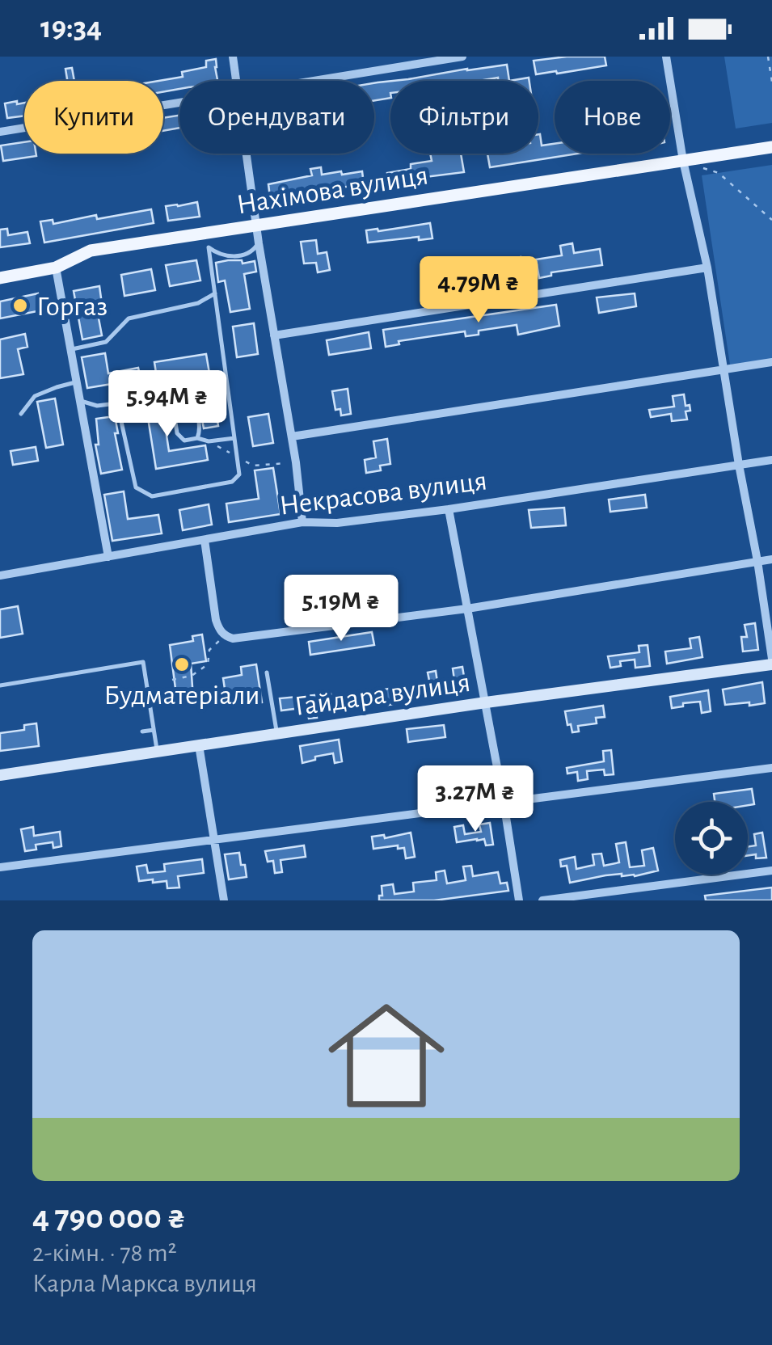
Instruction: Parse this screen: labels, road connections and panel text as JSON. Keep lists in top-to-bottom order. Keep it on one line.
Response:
{"streets":{"main road":["Нахімова вулиця"],"street":["Некрасова вулиця","Гайдара вулиця"]},"places":["Горгаз","Будматеріали"],"page":{"status":"19:34","chip":["Купити","Орендувати","Фільтри","Нове"],"price":["4.79M ₴","5.94M ₴","5.19M ₴","3.27M ₴"],"list":[{"name":"4 790 000 ₴","note":"2-кімн. · 78 m² · Карла Маркса вулиця"}]}}
